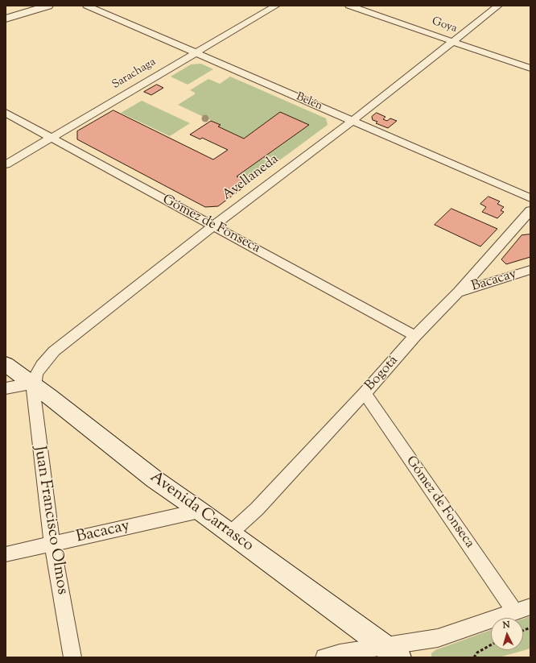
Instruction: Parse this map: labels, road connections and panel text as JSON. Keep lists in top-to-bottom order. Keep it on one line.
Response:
{"streets":{"main road":["Avenida Carrasco"],"street":["Goya","Sarachaga","Belén","Avellaneda","Gómez de Fonseca","Bacacay","Bogotá","Juan Francisco Olmos"]},"crossings":[["Goya","Avellaneda"],["Sarachaga","Belén"],["Sarachaga","Gómez de Fonseca"],["Belén","Avellaneda"],["Avellaneda","Gómez de Fonseca"],["Avellaneda","Avenida Carrasco"],["Avellaneda","Juan Francisco Olmos"],["Gómez de Fonseca","Bogotá"],["Bacacay","Bogotá"],["Bacacay","Avenida Carrasco"],["Bacacay","Juan Francisco Olmos"],["Bogotá","Avenida Carrasco"],["Avenida Carrasco","Juan Francisco Olmos"]],"north":"top"}
